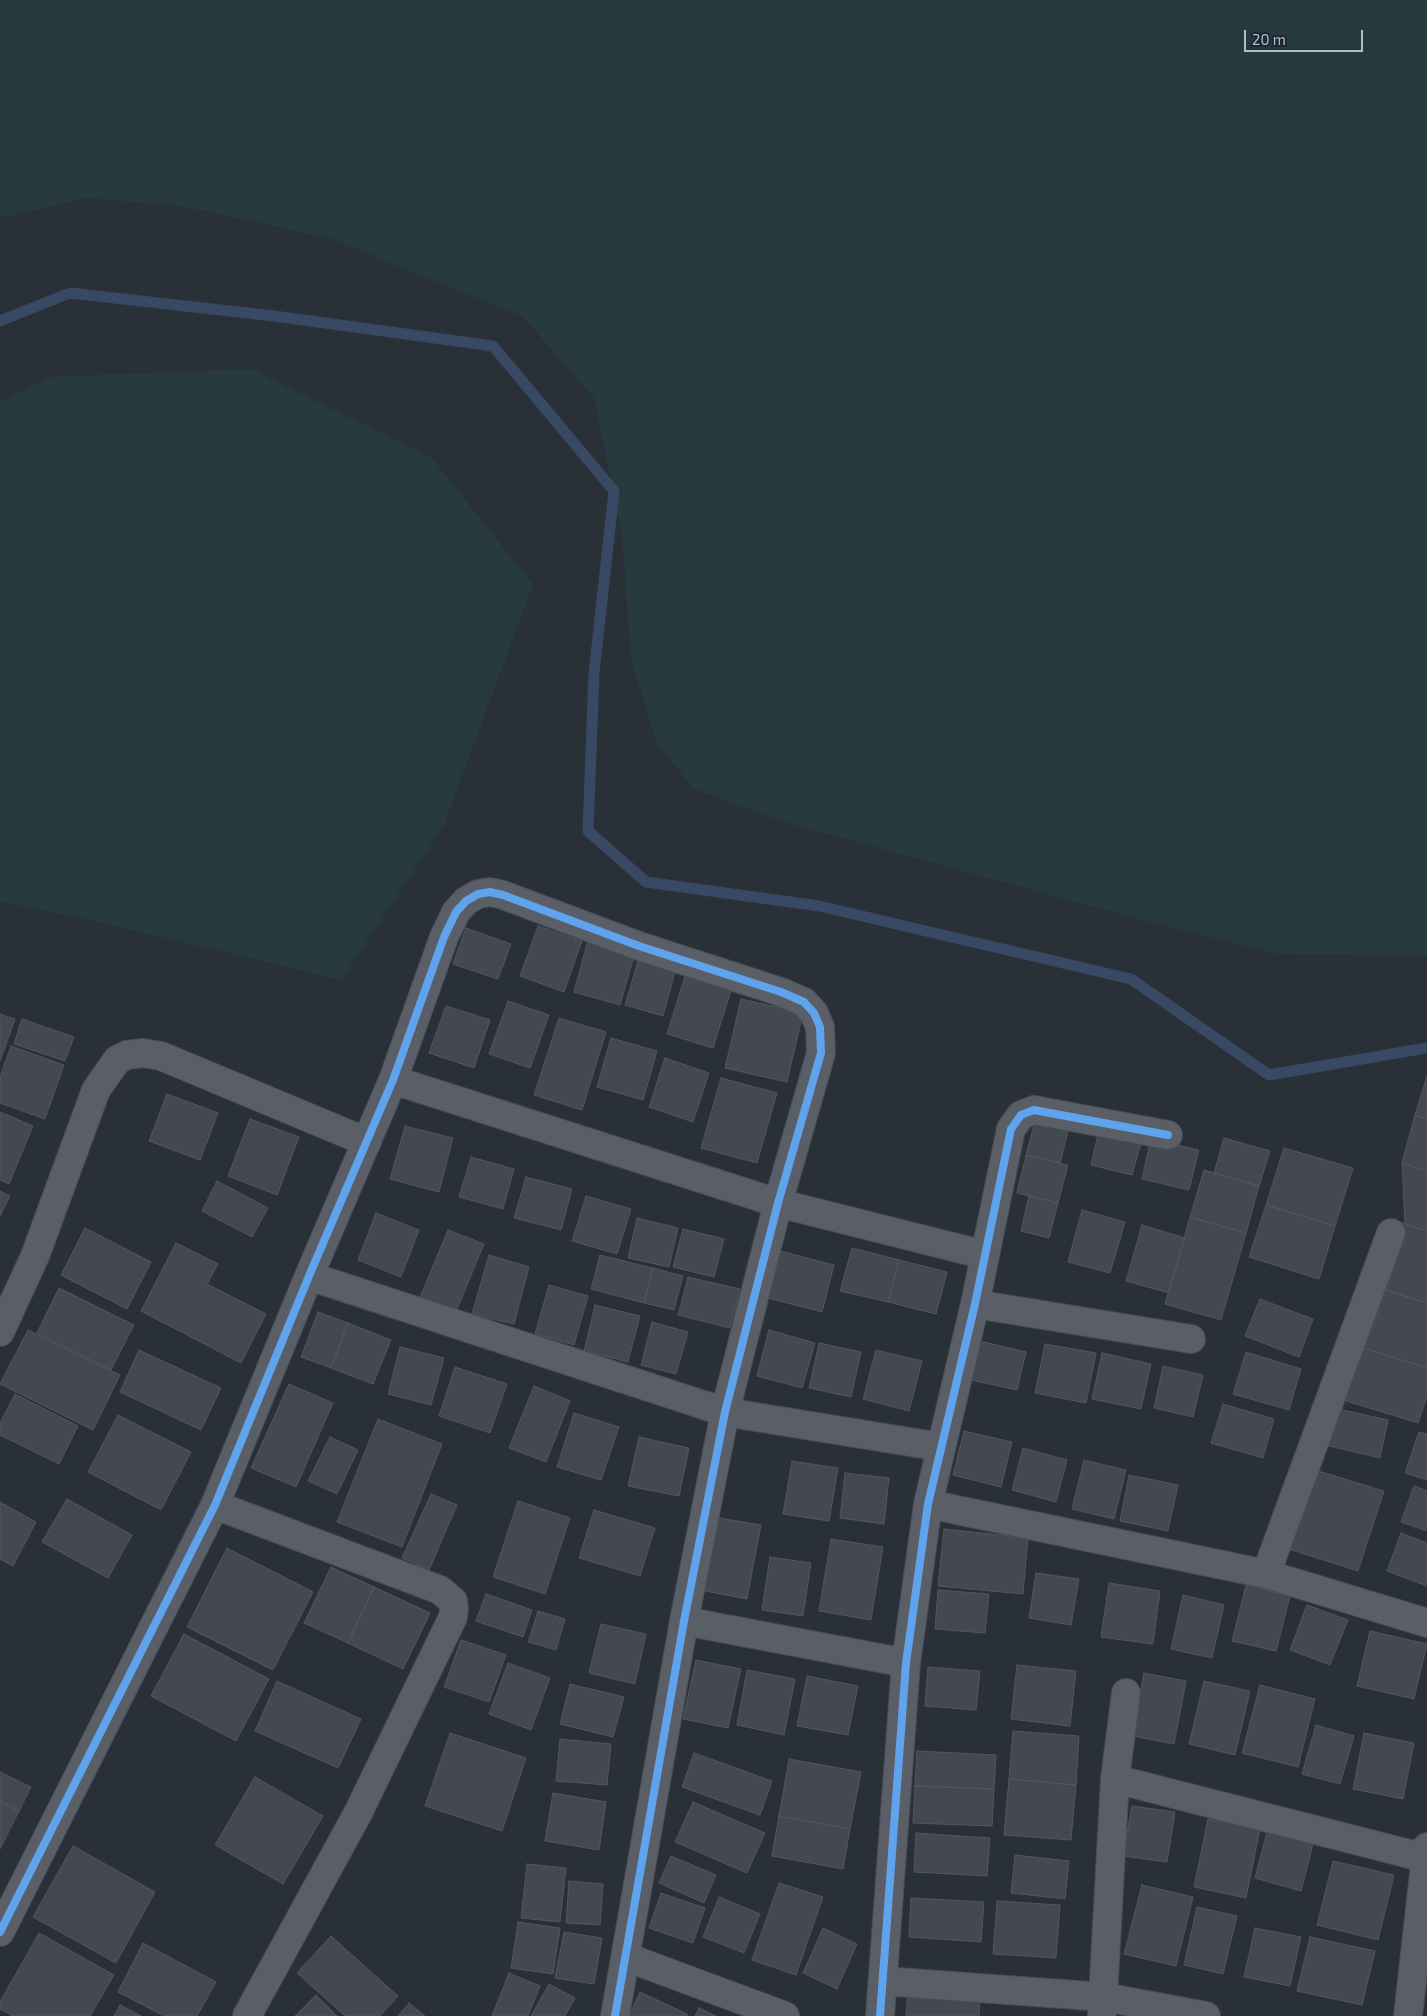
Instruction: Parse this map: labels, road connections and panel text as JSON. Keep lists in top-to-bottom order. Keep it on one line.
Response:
{"scale_bar":"20 m"}
